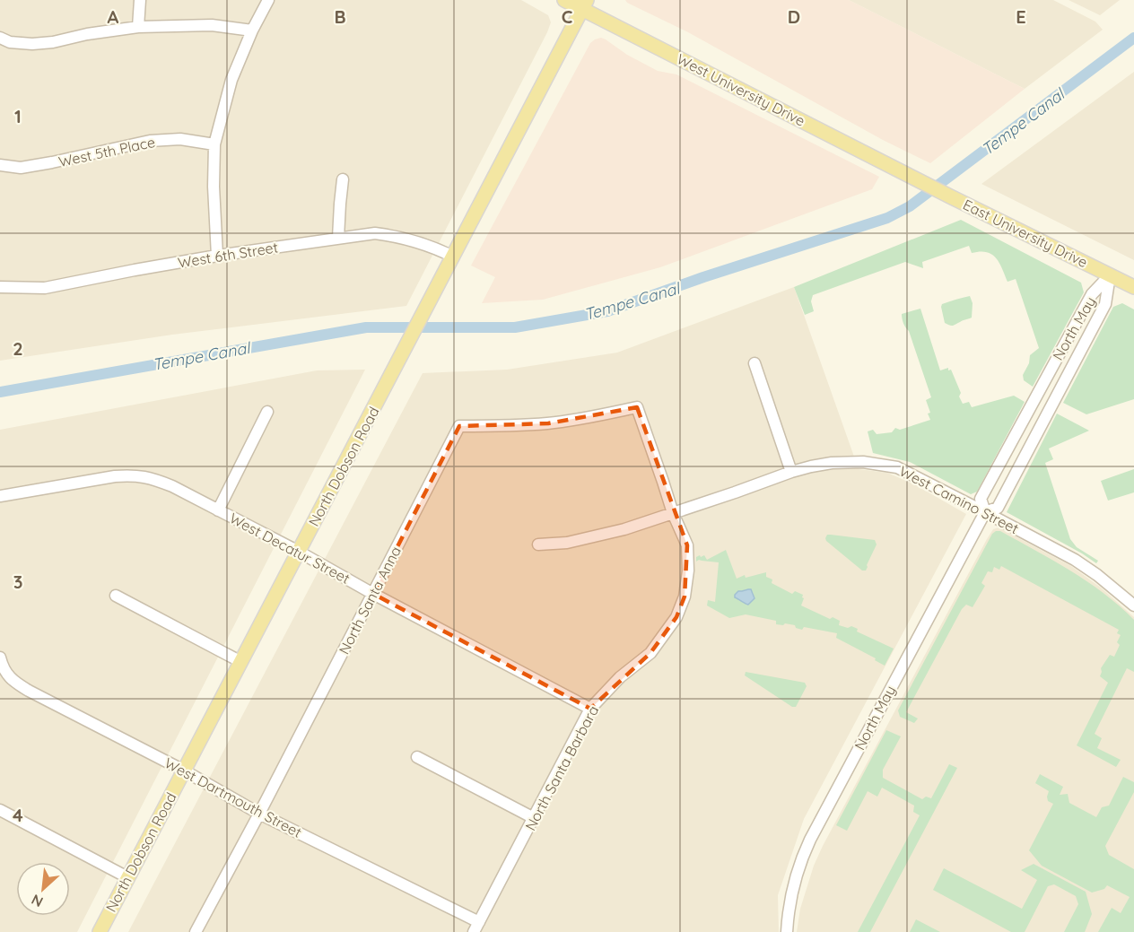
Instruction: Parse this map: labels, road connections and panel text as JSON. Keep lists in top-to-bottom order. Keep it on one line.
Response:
{"streets":{"main road":["West University Drive","East University Drive","North Dobson Road"],"street":["West 5th Place","West 6th Street","North May","West Camino Street","West Decatur Street","North Santa Anna","North Santa Barbara","West Dartmouth Street"]},"crossings":[["West University Drive","East University Drive"],["West University Drive","North Dobson Road"],["East University Drive","North May"],["West 6th Street","North Dobson Road"],["North May","West Camino Street"],["North Dobson Road","West Decatur Street"],["North Dobson Road","West Dartmouth Street"],["West Camino Street","North Santa Barbara"],["West Decatur Street","North Santa Anna"],["West Decatur Street","North Santa Barbara"],["North Santa Anna","North Santa Barbara"],["North Santa Anna","West Dartmouth Street"],["North Santa Barbara","West Dartmouth Street"]],"water":["Tempe Canal"],"north":"bottom left","grid":{"columns":["A","B","C","D","E"],"rows":["1","2","3","4"]}}
